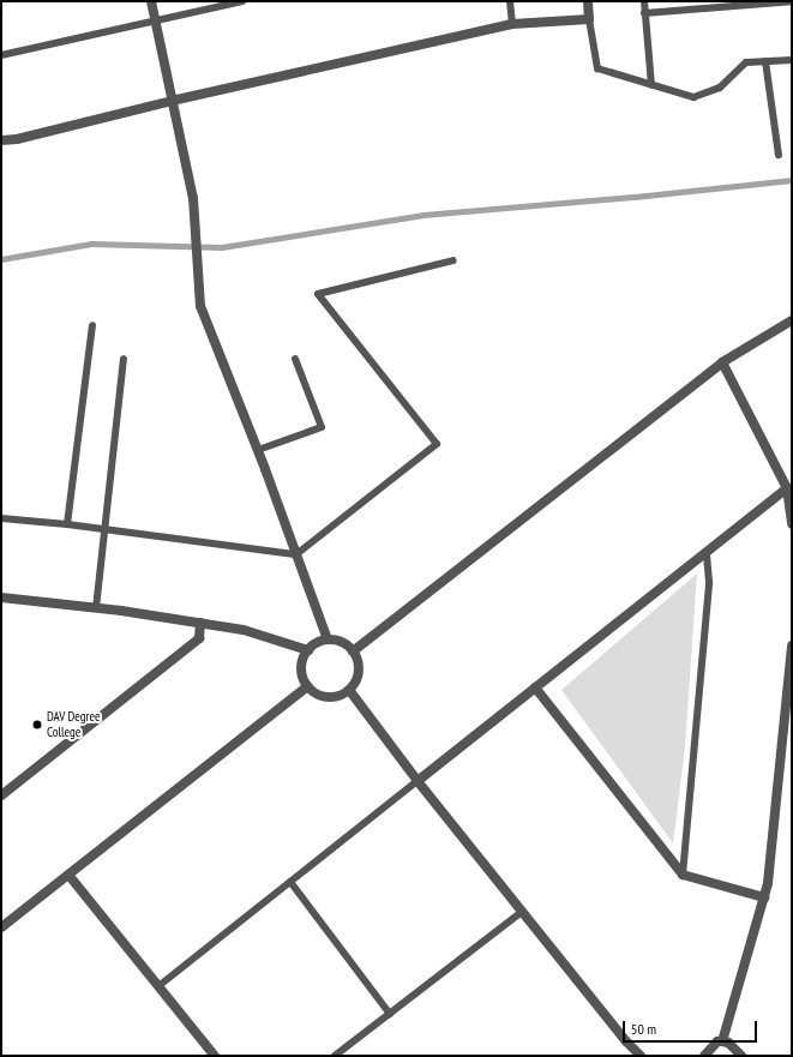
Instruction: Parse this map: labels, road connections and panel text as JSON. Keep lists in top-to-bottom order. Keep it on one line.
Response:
{"places":["DAV Degree College"],"scale_bar":"50 m"}
